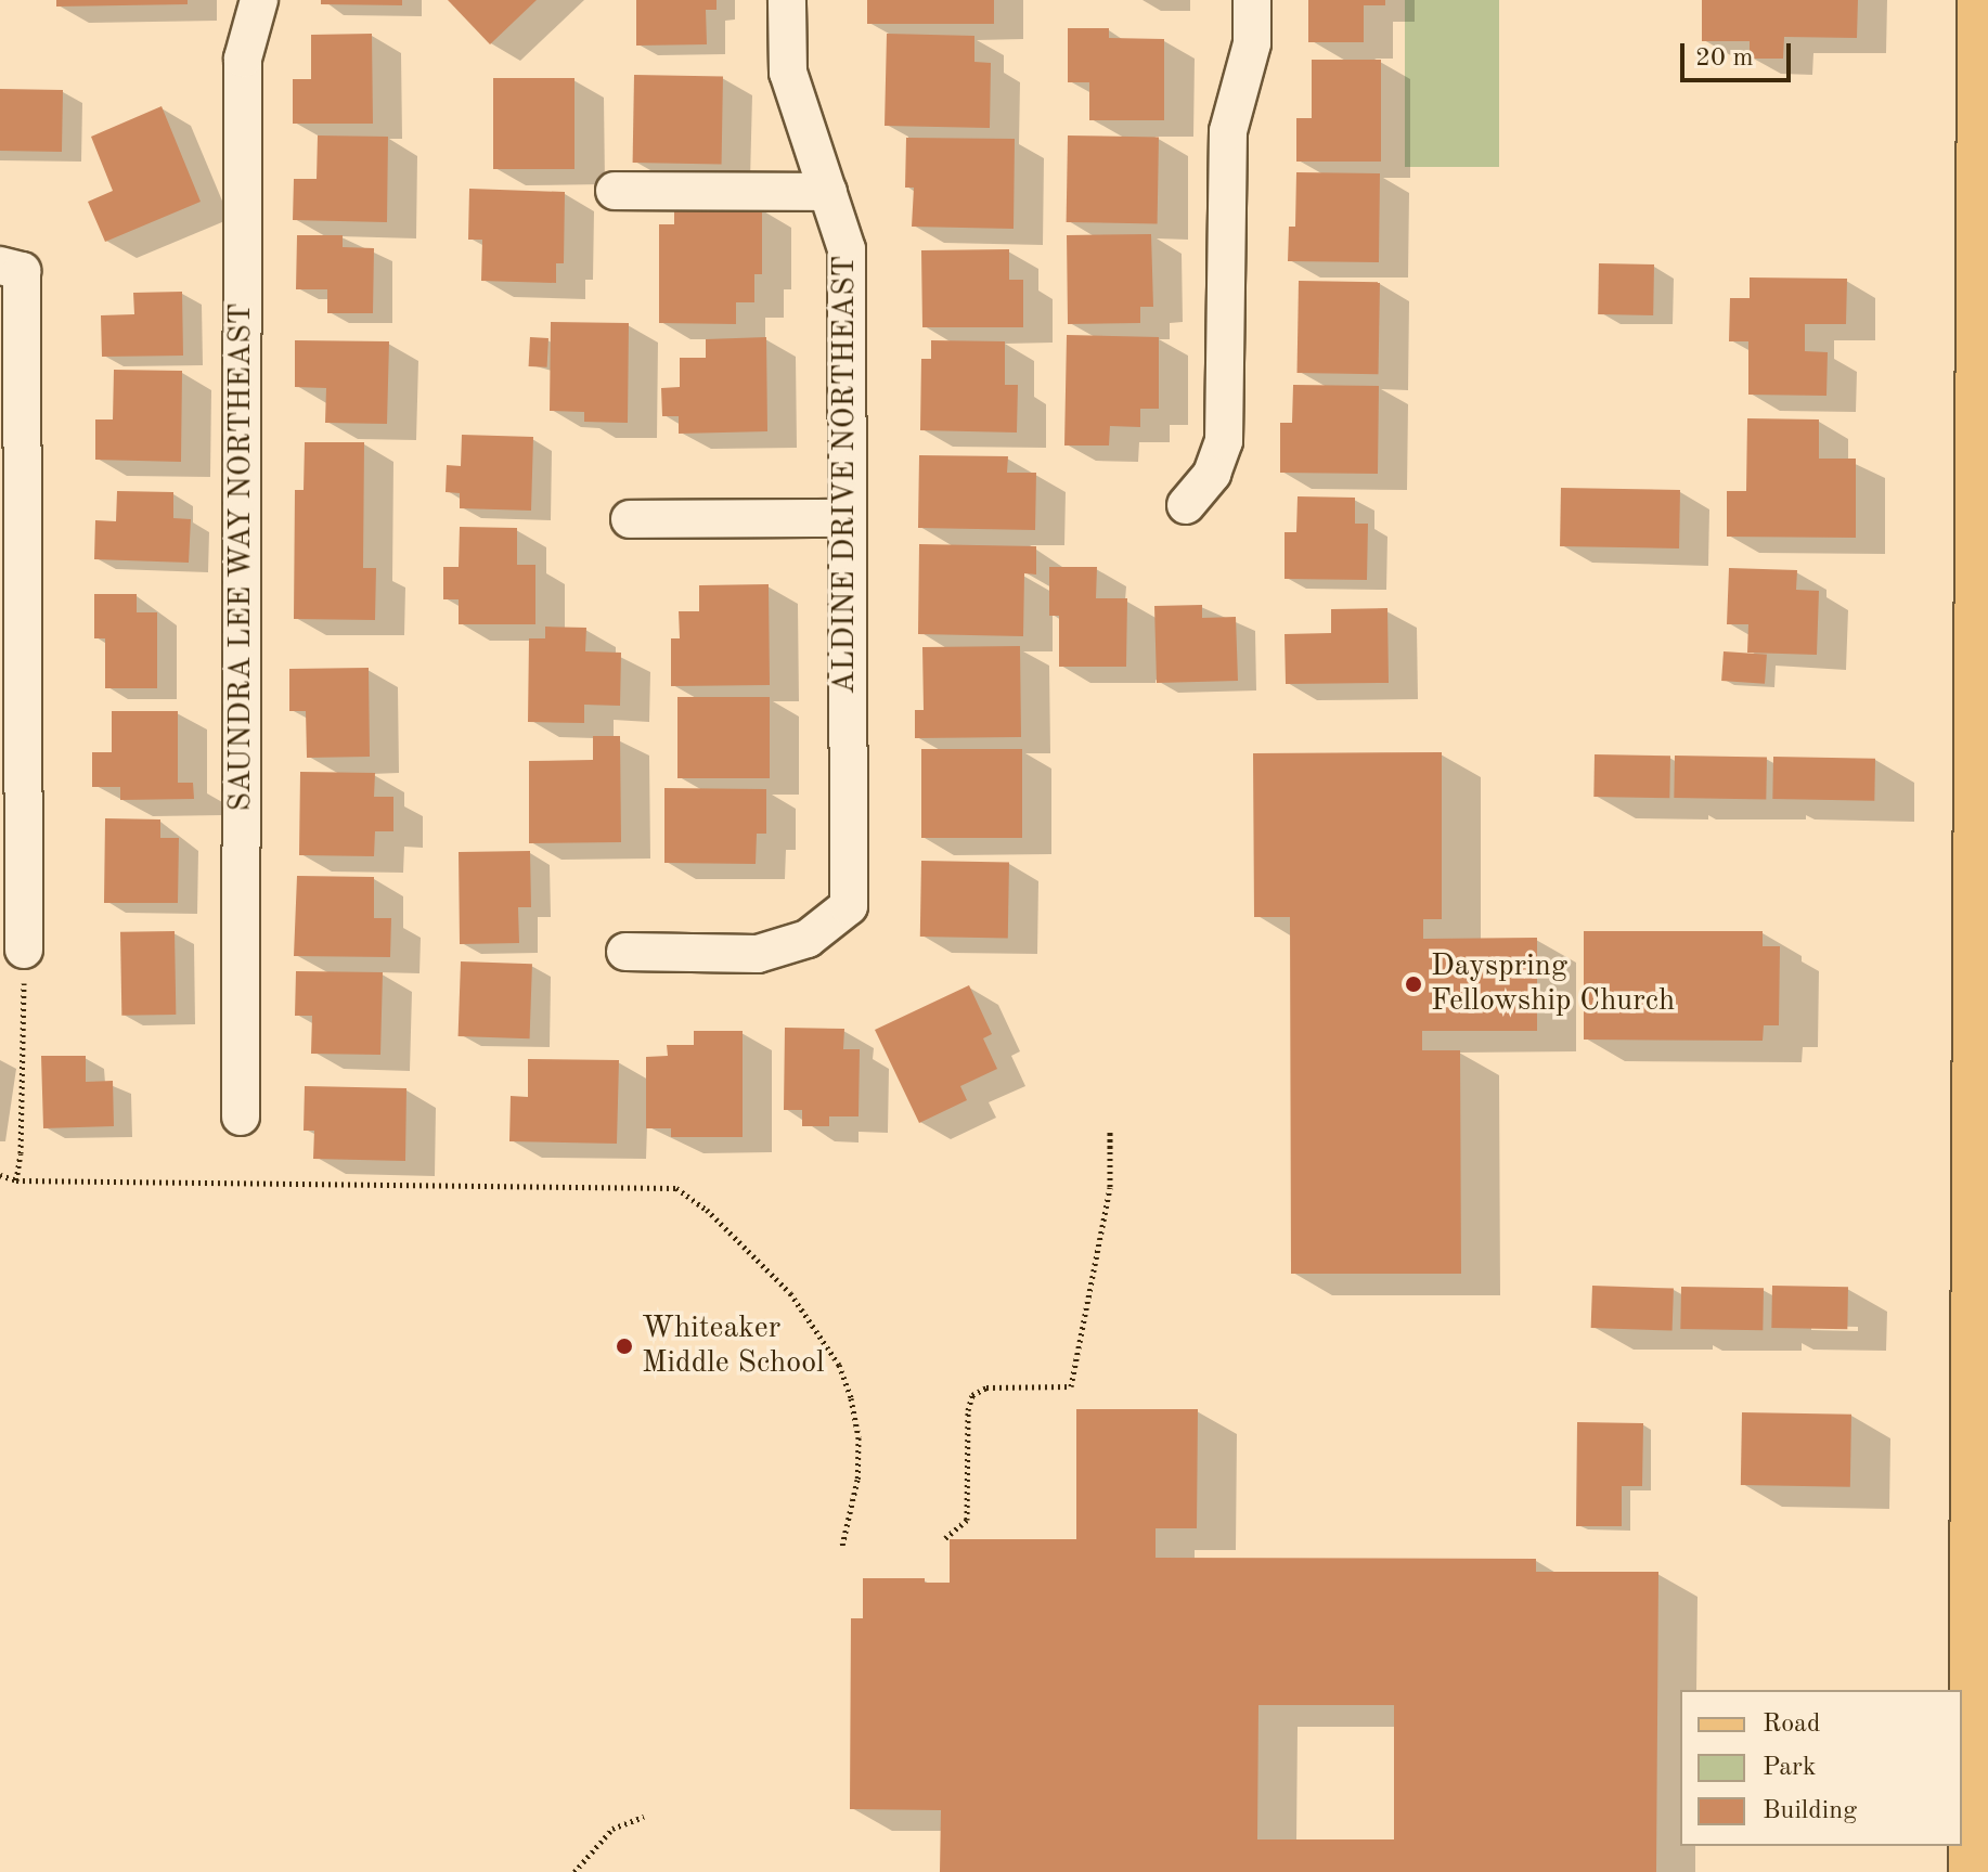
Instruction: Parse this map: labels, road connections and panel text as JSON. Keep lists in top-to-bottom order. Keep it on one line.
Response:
{"streets":{"street":["ALDINE DRIVE NORTHEAST","SAUNDRA LEE WAY NORTHEAST"]},"places":["Dayspring Fellowship Church","Whiteaker Middle School"],"legend":["Road","Park","Building"],"scale_bar":"20 m"}
